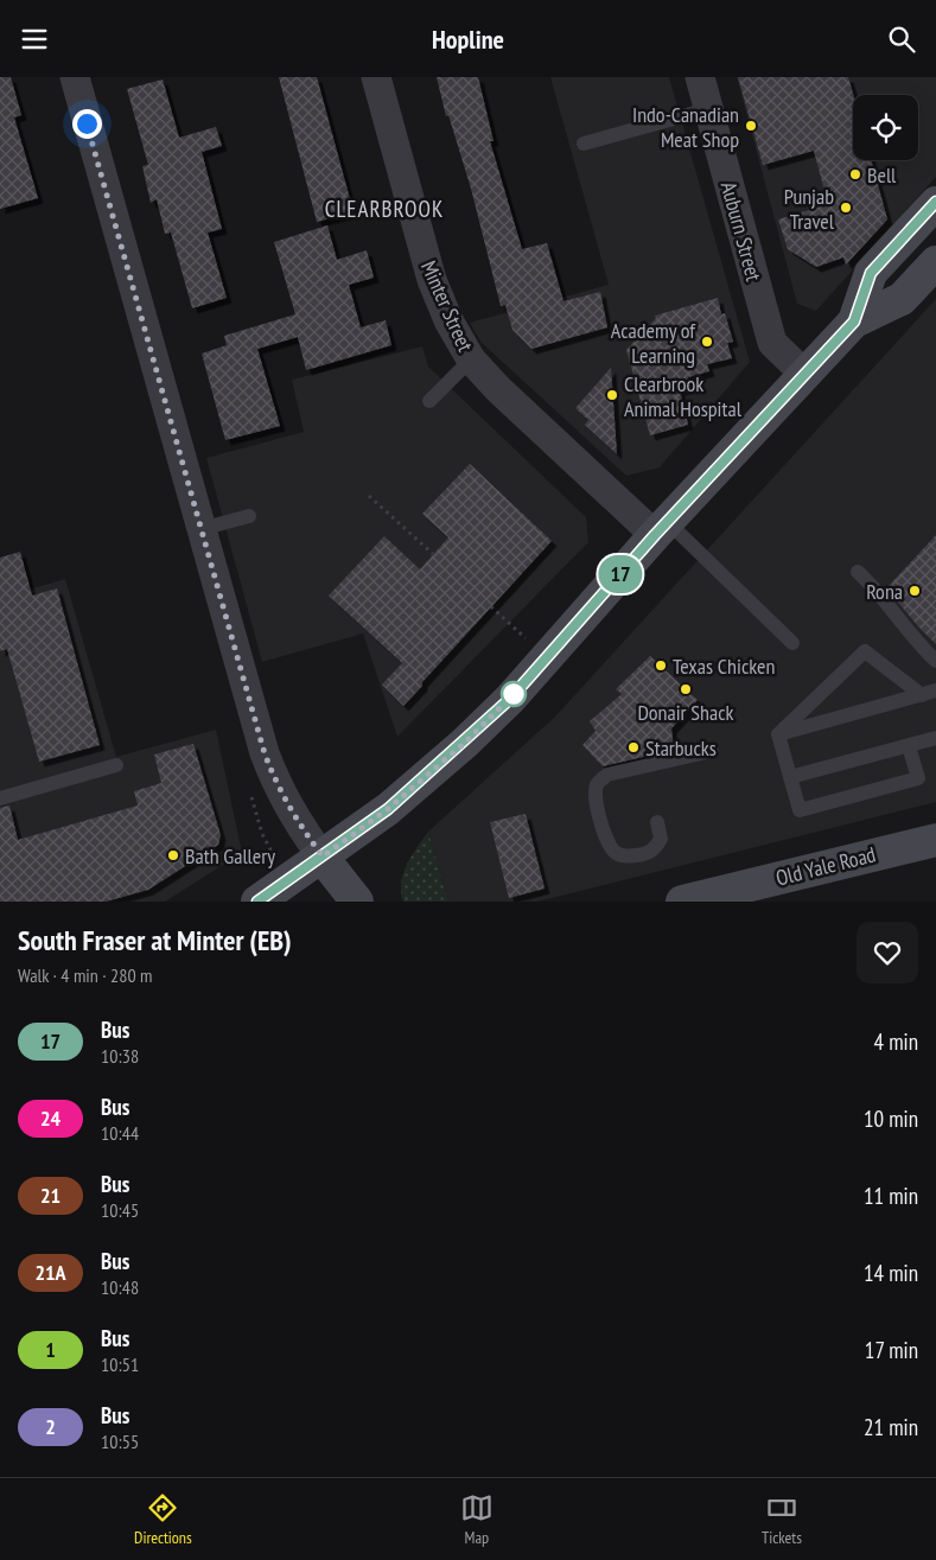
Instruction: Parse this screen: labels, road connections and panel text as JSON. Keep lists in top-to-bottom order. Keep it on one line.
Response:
{"streets":{"main road":["Old Yale Road"],"street":["Auburn Street","Minter Street"]},"districts":["CLEARBROOK"],"places":["Indo-Canadian Meat Shop","Bell","Punjab Travel","Academy of Learning","Clearbrook Animal Hospital","Rona","Texas Chicken","Donair Shack","Starbucks","Bath Gallery"],"lines":["bus line 17"],"page":{"header":"Hopline","on_map":"17","heading":["South Fraser at Minter (EB)","Walk · 4 min · 280 m"],"list":[{"mark":"17","name":"Bus","note":"10:38","value":"4 min"},{"mark":"24","name":"Bus","note":"10:44","value":"10 min"},{"mark":"21","name":"Bus","note":"10:45","value":"11 min"},{"mark":"21A","name":"Bus","note":"10:48","value":"14 min"},{"mark":"1","name":"Bus","note":"10:51","value":"17 min"},{"mark":"2","name":"Bus","note":"10:55","value":"21 min"}],"tabs":["Directions","Map","Tickets"]}}
